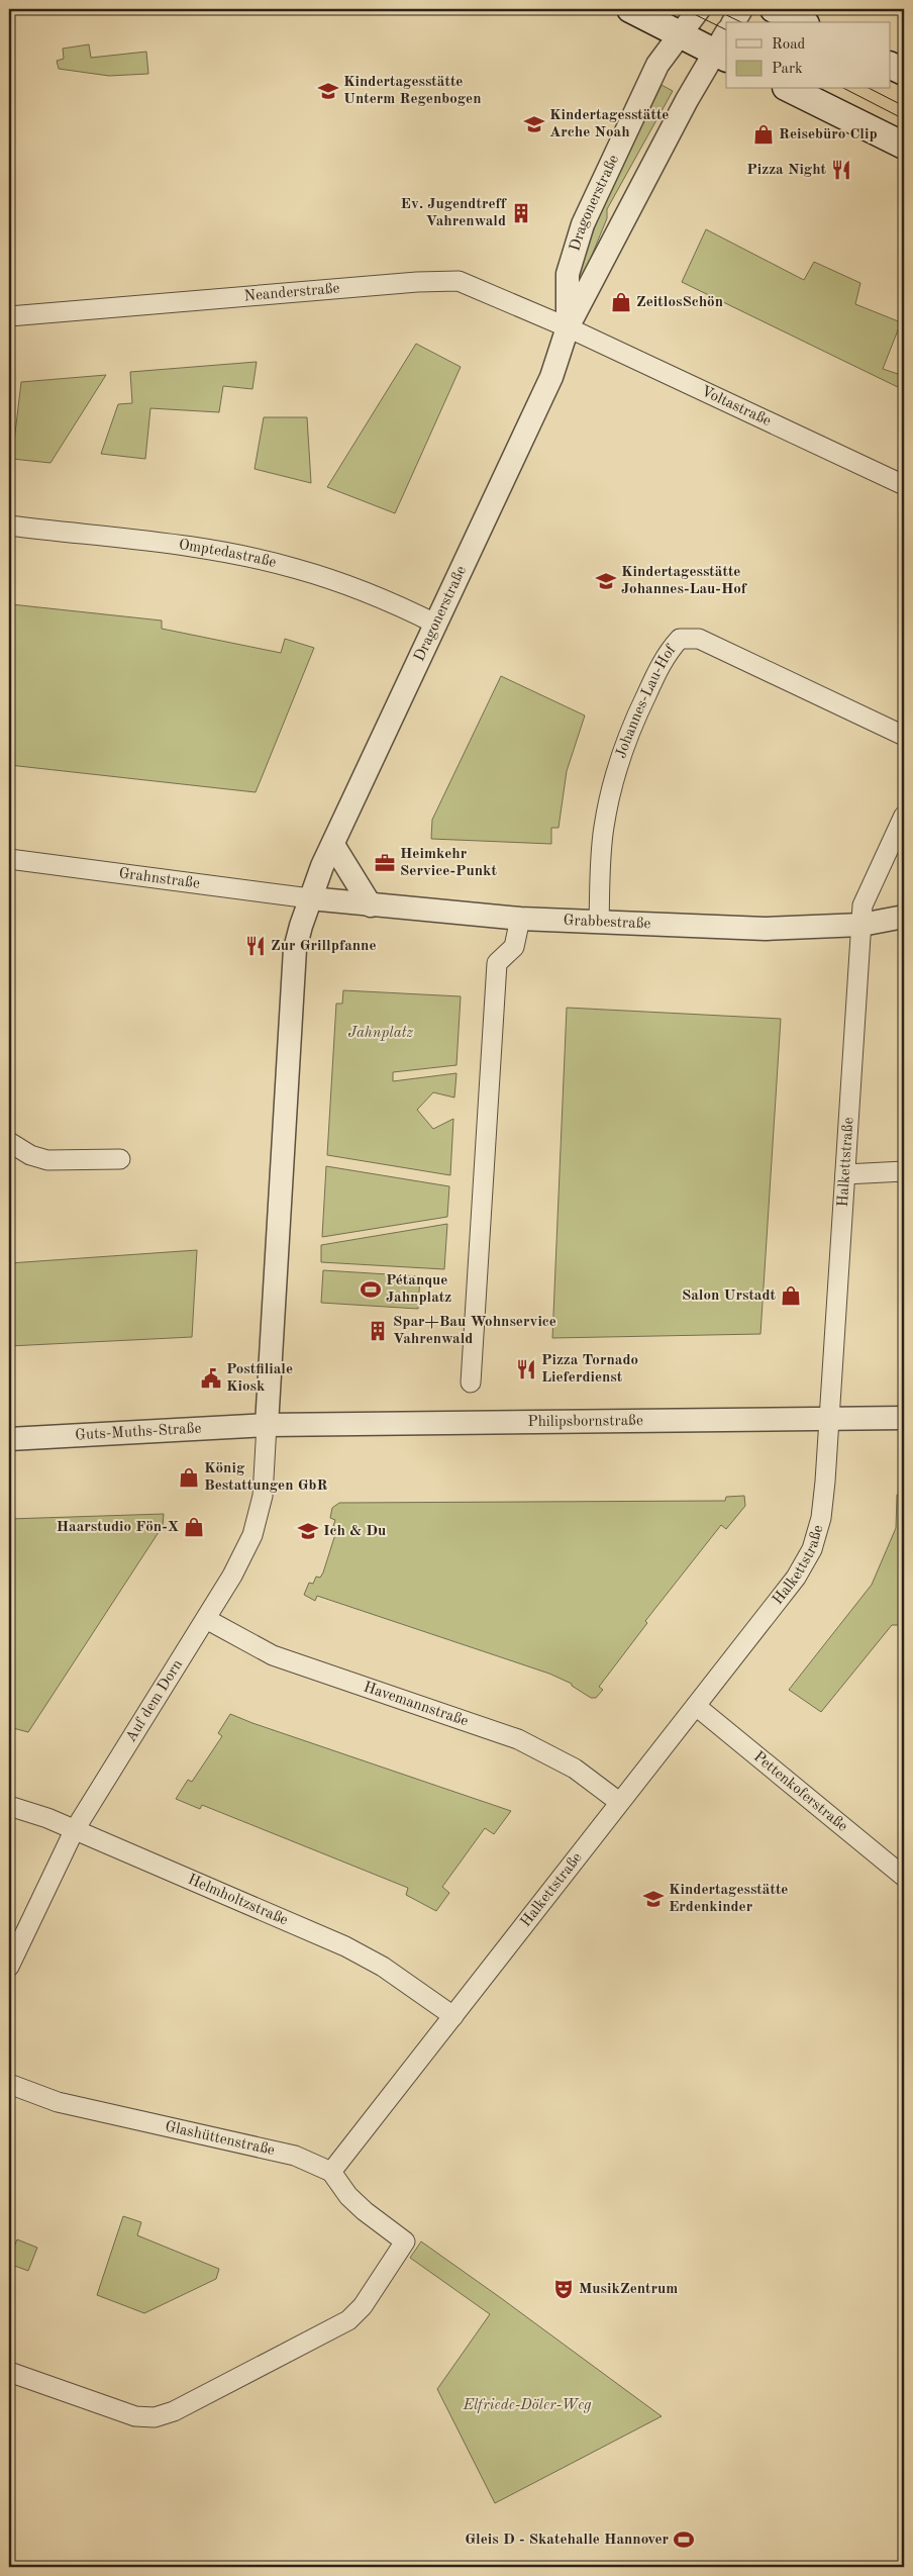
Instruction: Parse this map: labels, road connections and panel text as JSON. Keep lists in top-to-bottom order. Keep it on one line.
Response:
{"streets":{"street":["Dragonerstraße","Neanderstraße","Voltastraße","Omptedastraße","Johannes-Lau-Hof","Grahnstraße","Grabbestraße","Halkettstraße","Philipsbornstraße","Guts-Muths-Straße","Auf dem Dorn","Havemannstraße","Pettenkoferstraße","Helmholtzstraße","Glashüttenstraße"]},"crossings":[["Dragonerstraße","Neanderstraße"],["Dragonerstraße","Voltastraße"],["Dragonerstraße","Omptedastraße"],["Dragonerstraße","Grahnstraße"],["Dragonerstraße","Grabbestraße"],["Neanderstraße","Voltastraße"],["Johannes-Lau-Hof","Grabbestraße"],["Grahnstraße","Grabbestraße"],["Grabbestraße","Halkettstraße"],["Halkettstraße","Philipsbornstraße"],["Halkettstraße","Havemannstraße"],["Halkettstraße","Pettenkoferstraße"],["Halkettstraße","Helmholtzstraße"],["Halkettstraße","Glashüttenstraße"],["Philipsbornstraße","Guts-Muths-Straße"],["Philipsbornstraße","Auf dem Dorn"],["Guts-Muths-Straße","Auf dem Dorn"],["Auf dem Dorn","Havemannstraße"],["Auf dem Dorn","Helmholtzstraße"]],"parks":["Jahnplatz","Elfriede-Döler-Weg"],"places":{"school or university":["Kindertagesstätte Unterm Regenbogen","Kindertagesstätte Arche Noah","Kindertagesstätte Johannes-Lau-Hof","Ich & Du","Kindertagesstätte Erdenkinder"],"shop":["Reisebüro Clip","ZeitlosSchön","Salon Urstadt","König Bestattungen GbR","Haarstudio Fön-X"],"restaurant":["Pizza Night","Zur Grillpfanne","Pizza Tornado Lieferdienst"],"building":["Ev. Jugendtreff Vahrenwald","Spar+Bau Wohnservice Vahrenwald"],"office":["Heimkehr Service-Punkt"],"sports":["Pétanque Jahnplatz","Gleis D - Skatehalle Hannover"],"public building":["Postfiliale Kiosk"],"theatre":["MusikZentrum"]},"legend":["Road","Park"]}
